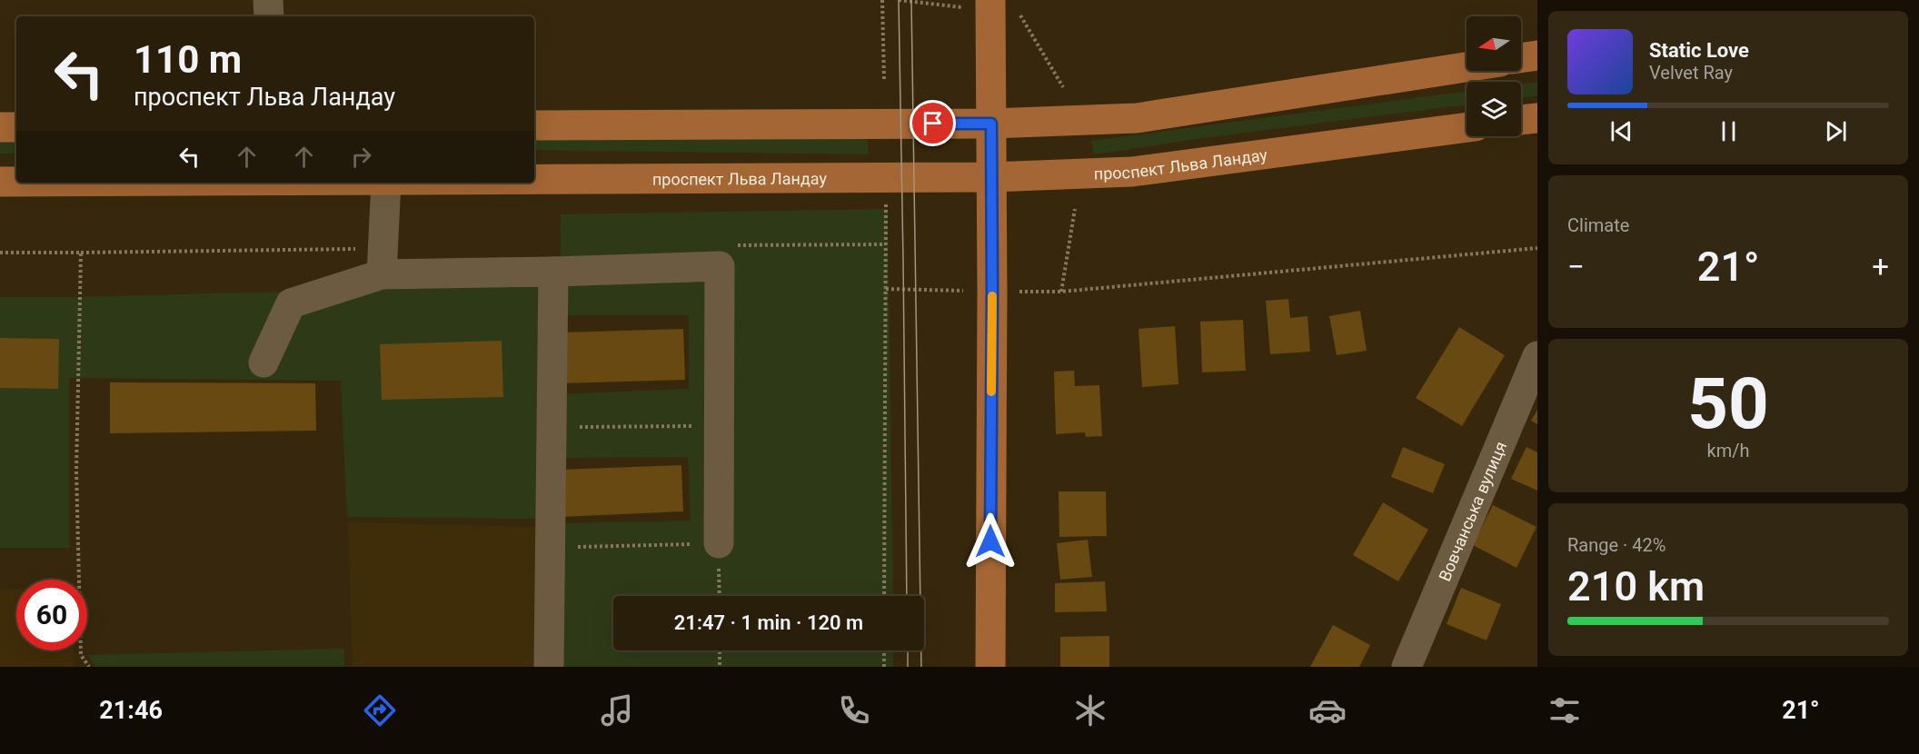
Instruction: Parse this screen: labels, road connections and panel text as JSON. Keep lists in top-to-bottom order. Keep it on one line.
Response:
{"streets":{"main road":["проспект Льва Ландау"],"street":["Вовчанська вулиця"]},"north":"left","page":{"turn":["110 m","проспект Льва Ландау"],"song":["Static Love","Velvet Ray"],"tile":["Climate",["50","km/h"],["Range · 42%","210 km"]],"heat":["−","21°","+"],"limit":"60","trip":"21:47 · 1 min · 120 m","tabs":["21:46","21°"]}}
